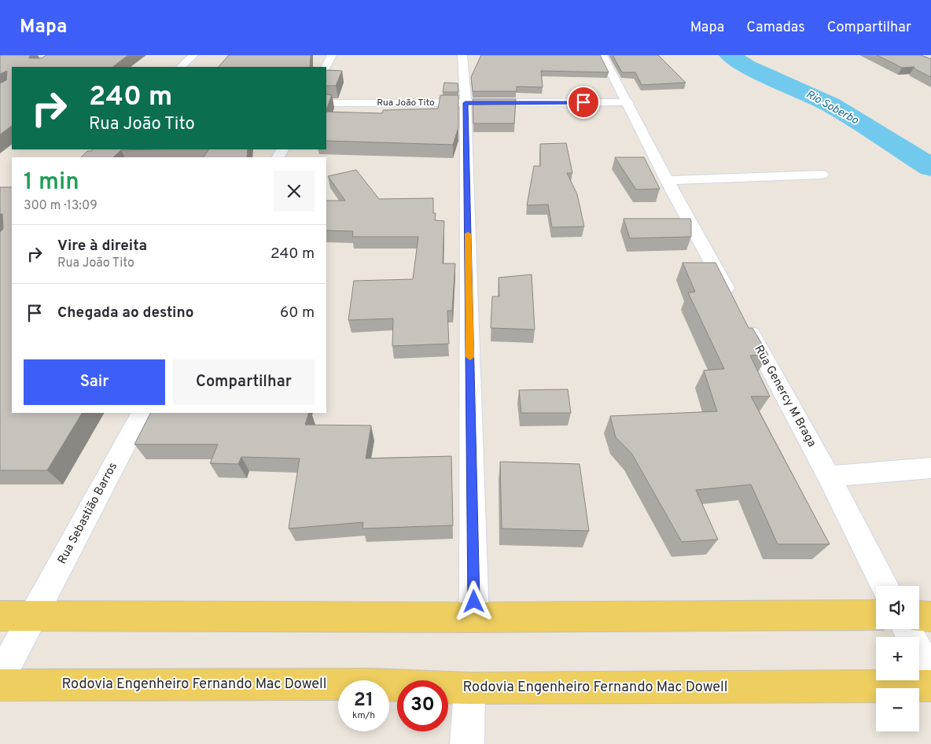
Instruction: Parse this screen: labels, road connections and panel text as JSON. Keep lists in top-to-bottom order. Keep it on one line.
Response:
{"streets":{"main road":["Rodovia Engenheiro Fernando Mac Dowell"],"street":["Rua João Tito","Rua Genercy M Braga","Rua Sebastião Barros"]},"crossings":[["Rua João Tito","Rua Genercy M Braga"]],"water":["Rio Soberbo"],"page":{"header":"Mapa","nav":["Mapa","Camadas","Compartilhar"],"turn":["240 m","Rua João Tito"],"heading":["1 min","300 m · 13:09"],"list":[{"name":"Vire à direita","note":"Rua João Tito","value":"240 m"},{"name":"Chegada ao destino","value":"60 m"}],"buttons":["Sair","Compartilhar"],"map_buttons":["+","−"],"speed":"21 km/h","limit":"30"}}
